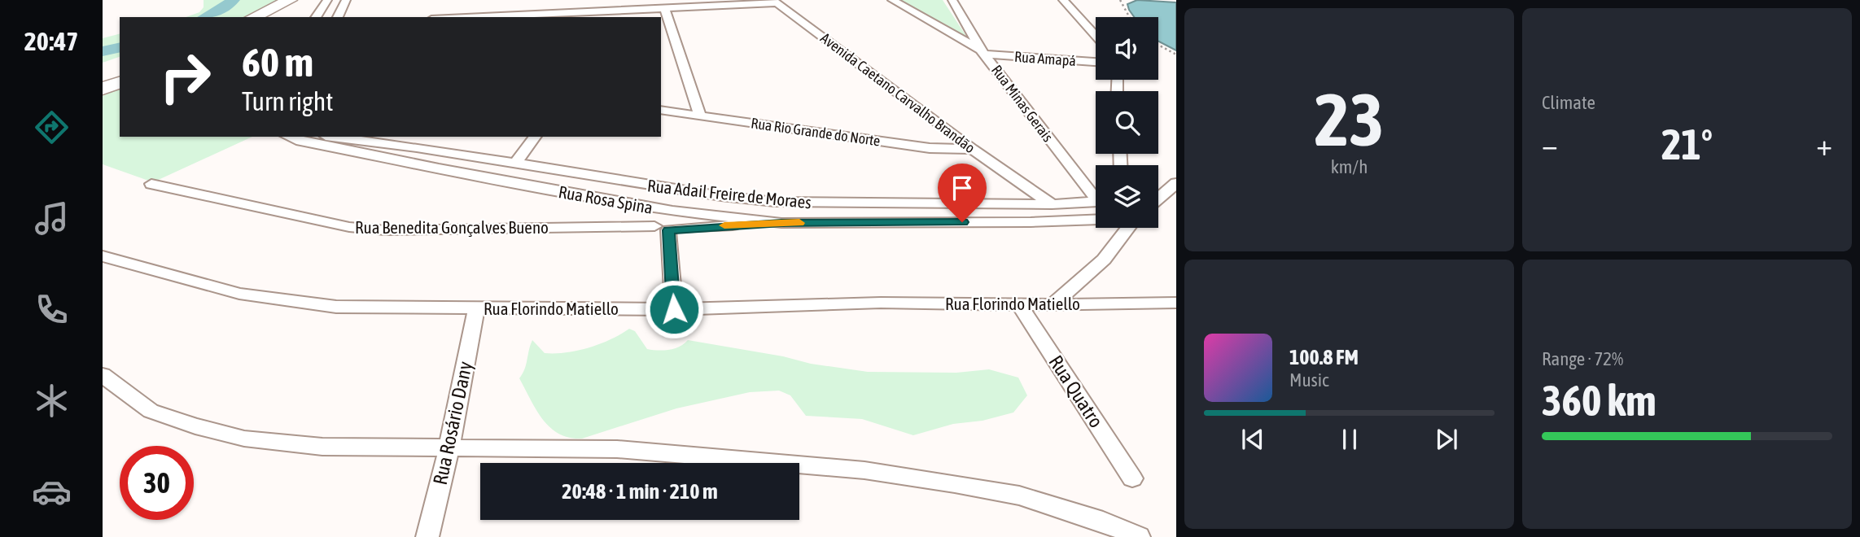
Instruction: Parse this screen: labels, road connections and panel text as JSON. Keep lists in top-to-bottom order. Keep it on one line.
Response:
{"streets":{"street":["Rua Amapá","Avenida Caetano Carvalho Brandão","Rua Minas Gerais","Rua Rio Grande do Norte","Rua Adail Freire de Moraes","Rua Rosa Spina","Rua Benedita Gonçalves Bueno","Rua Florindo Matiello","Rua Quatro","Rua Rosário Dany"]},"crossings":[["Rua Amapá","Rua Minas Gerais"],["Avenida Caetano Carvalho Brandão","Rua Rio Grande do Norte"],["Avenida Caetano Carvalho Brandão","Rua Adail Freire de Moraes"],["Rua Rosa Spina","Rua Benedita Gonçalves Bueno"],["Rua Florindo Matiello","Rua Quatro"],["Rua Florindo Matiello","Rua Rosário Dany"]],"page":{"tabs":"20:47","tile":[["23","km/h"],"Climate",["Range · 72%","360 km"]],"turn":["60 m","Turn right"],"heat":["−","21°","+"],"song":["100.8 FM","Music"],"limit":"30","trip":"20:48 · 1 min · 210 m"}}
